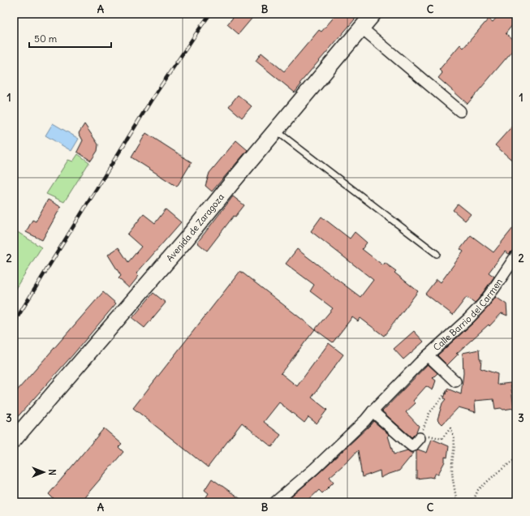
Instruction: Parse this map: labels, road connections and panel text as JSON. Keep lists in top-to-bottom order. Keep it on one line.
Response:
{"streets":{"main road":["Avenida de Zaragoza"],"street":["Calle Barrio del Carmen"]},"scale_bar":"50 m","north":"right","grid":{"columns":["A","B","C"],"rows":["1","2","3"]}}
